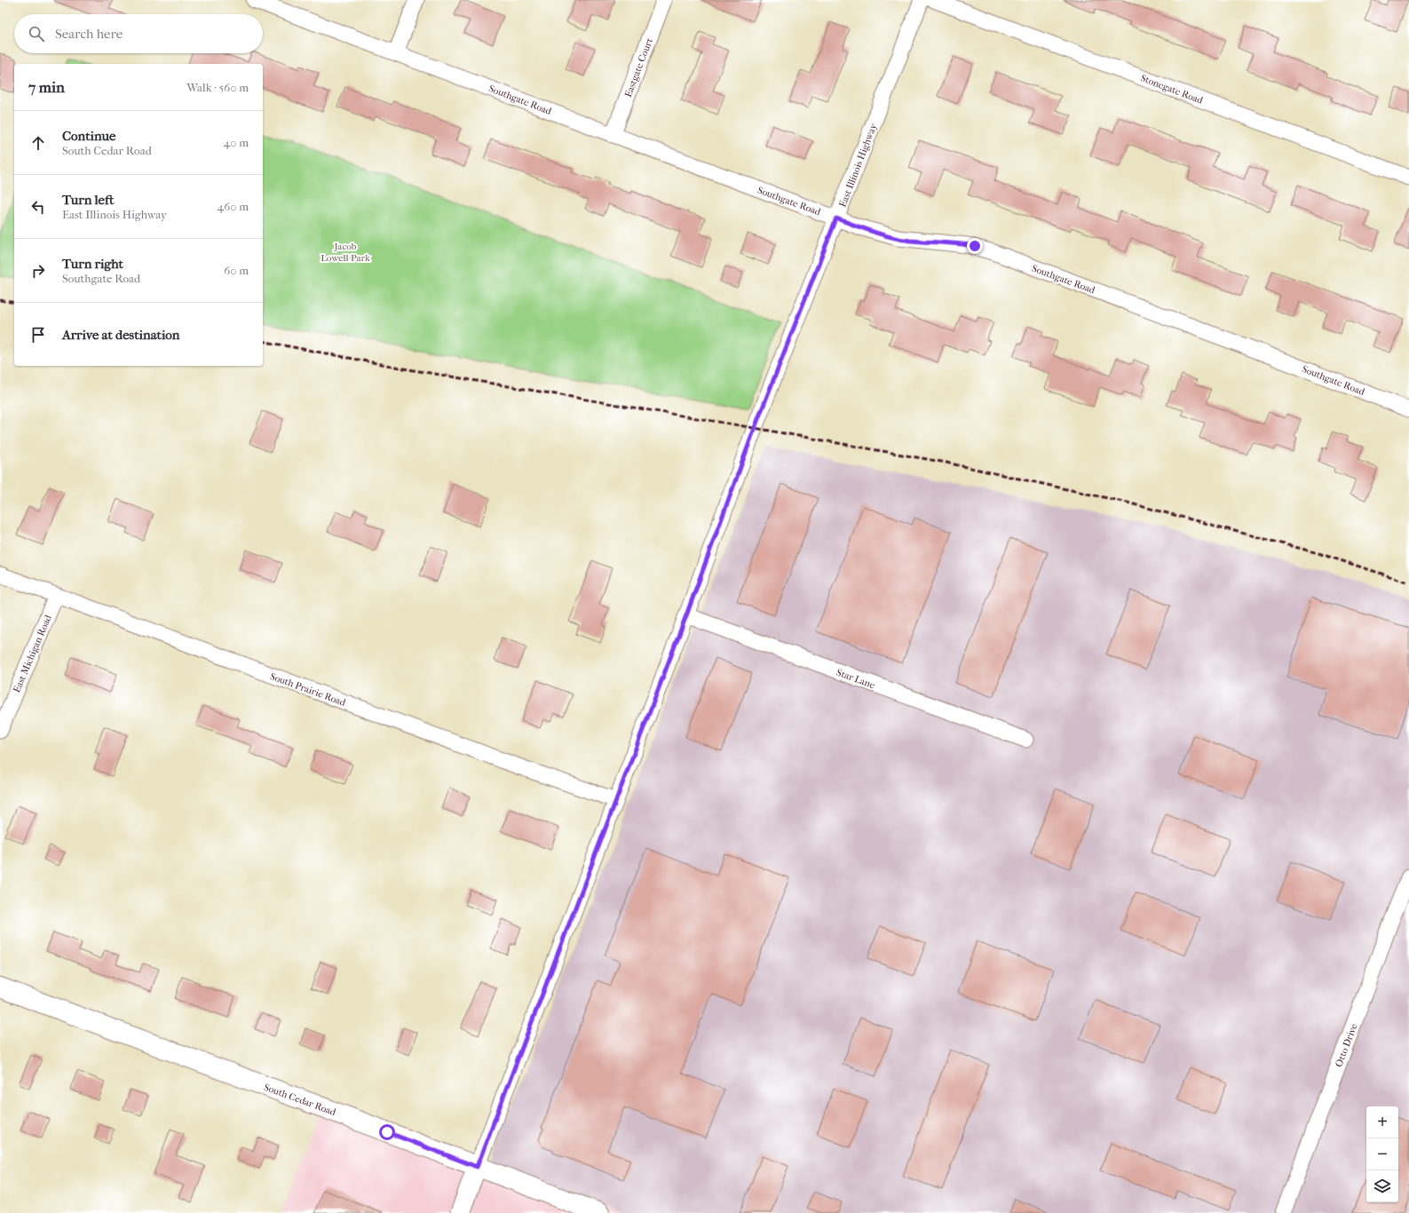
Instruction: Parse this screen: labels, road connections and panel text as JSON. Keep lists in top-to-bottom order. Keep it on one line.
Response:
{"streets":{"main road":["South Cedar Road"],"street":["Eastgate Court","Stonegate Road","Southgate Road","East Illinois Highway","East Michigan Road","Star Lane","South Prairie Road","Otto Drive"]},"crossings":[["Eastgate Court","Southgate Road"],["Southgate Road","East Illinois Highway"],["East Illinois Highway","Star Lane"],["East Illinois Highway","South Prairie Road"],["East Illinois Highway","South Cedar Road"],["East Michigan Road","South Prairie Road"]],"parks":["Jacob Lowell Park"],"page":{"search":"Search here","heading":["7 min","Walk · 560 m"],"list":[["Continue","South Cedar Road","40 m"],["Turn left","East Illinois Highway","460 m"],["Turn right","Southgate Road","60 m"],"Arrive at destination"],"map_buttons":["+","−"]}}
